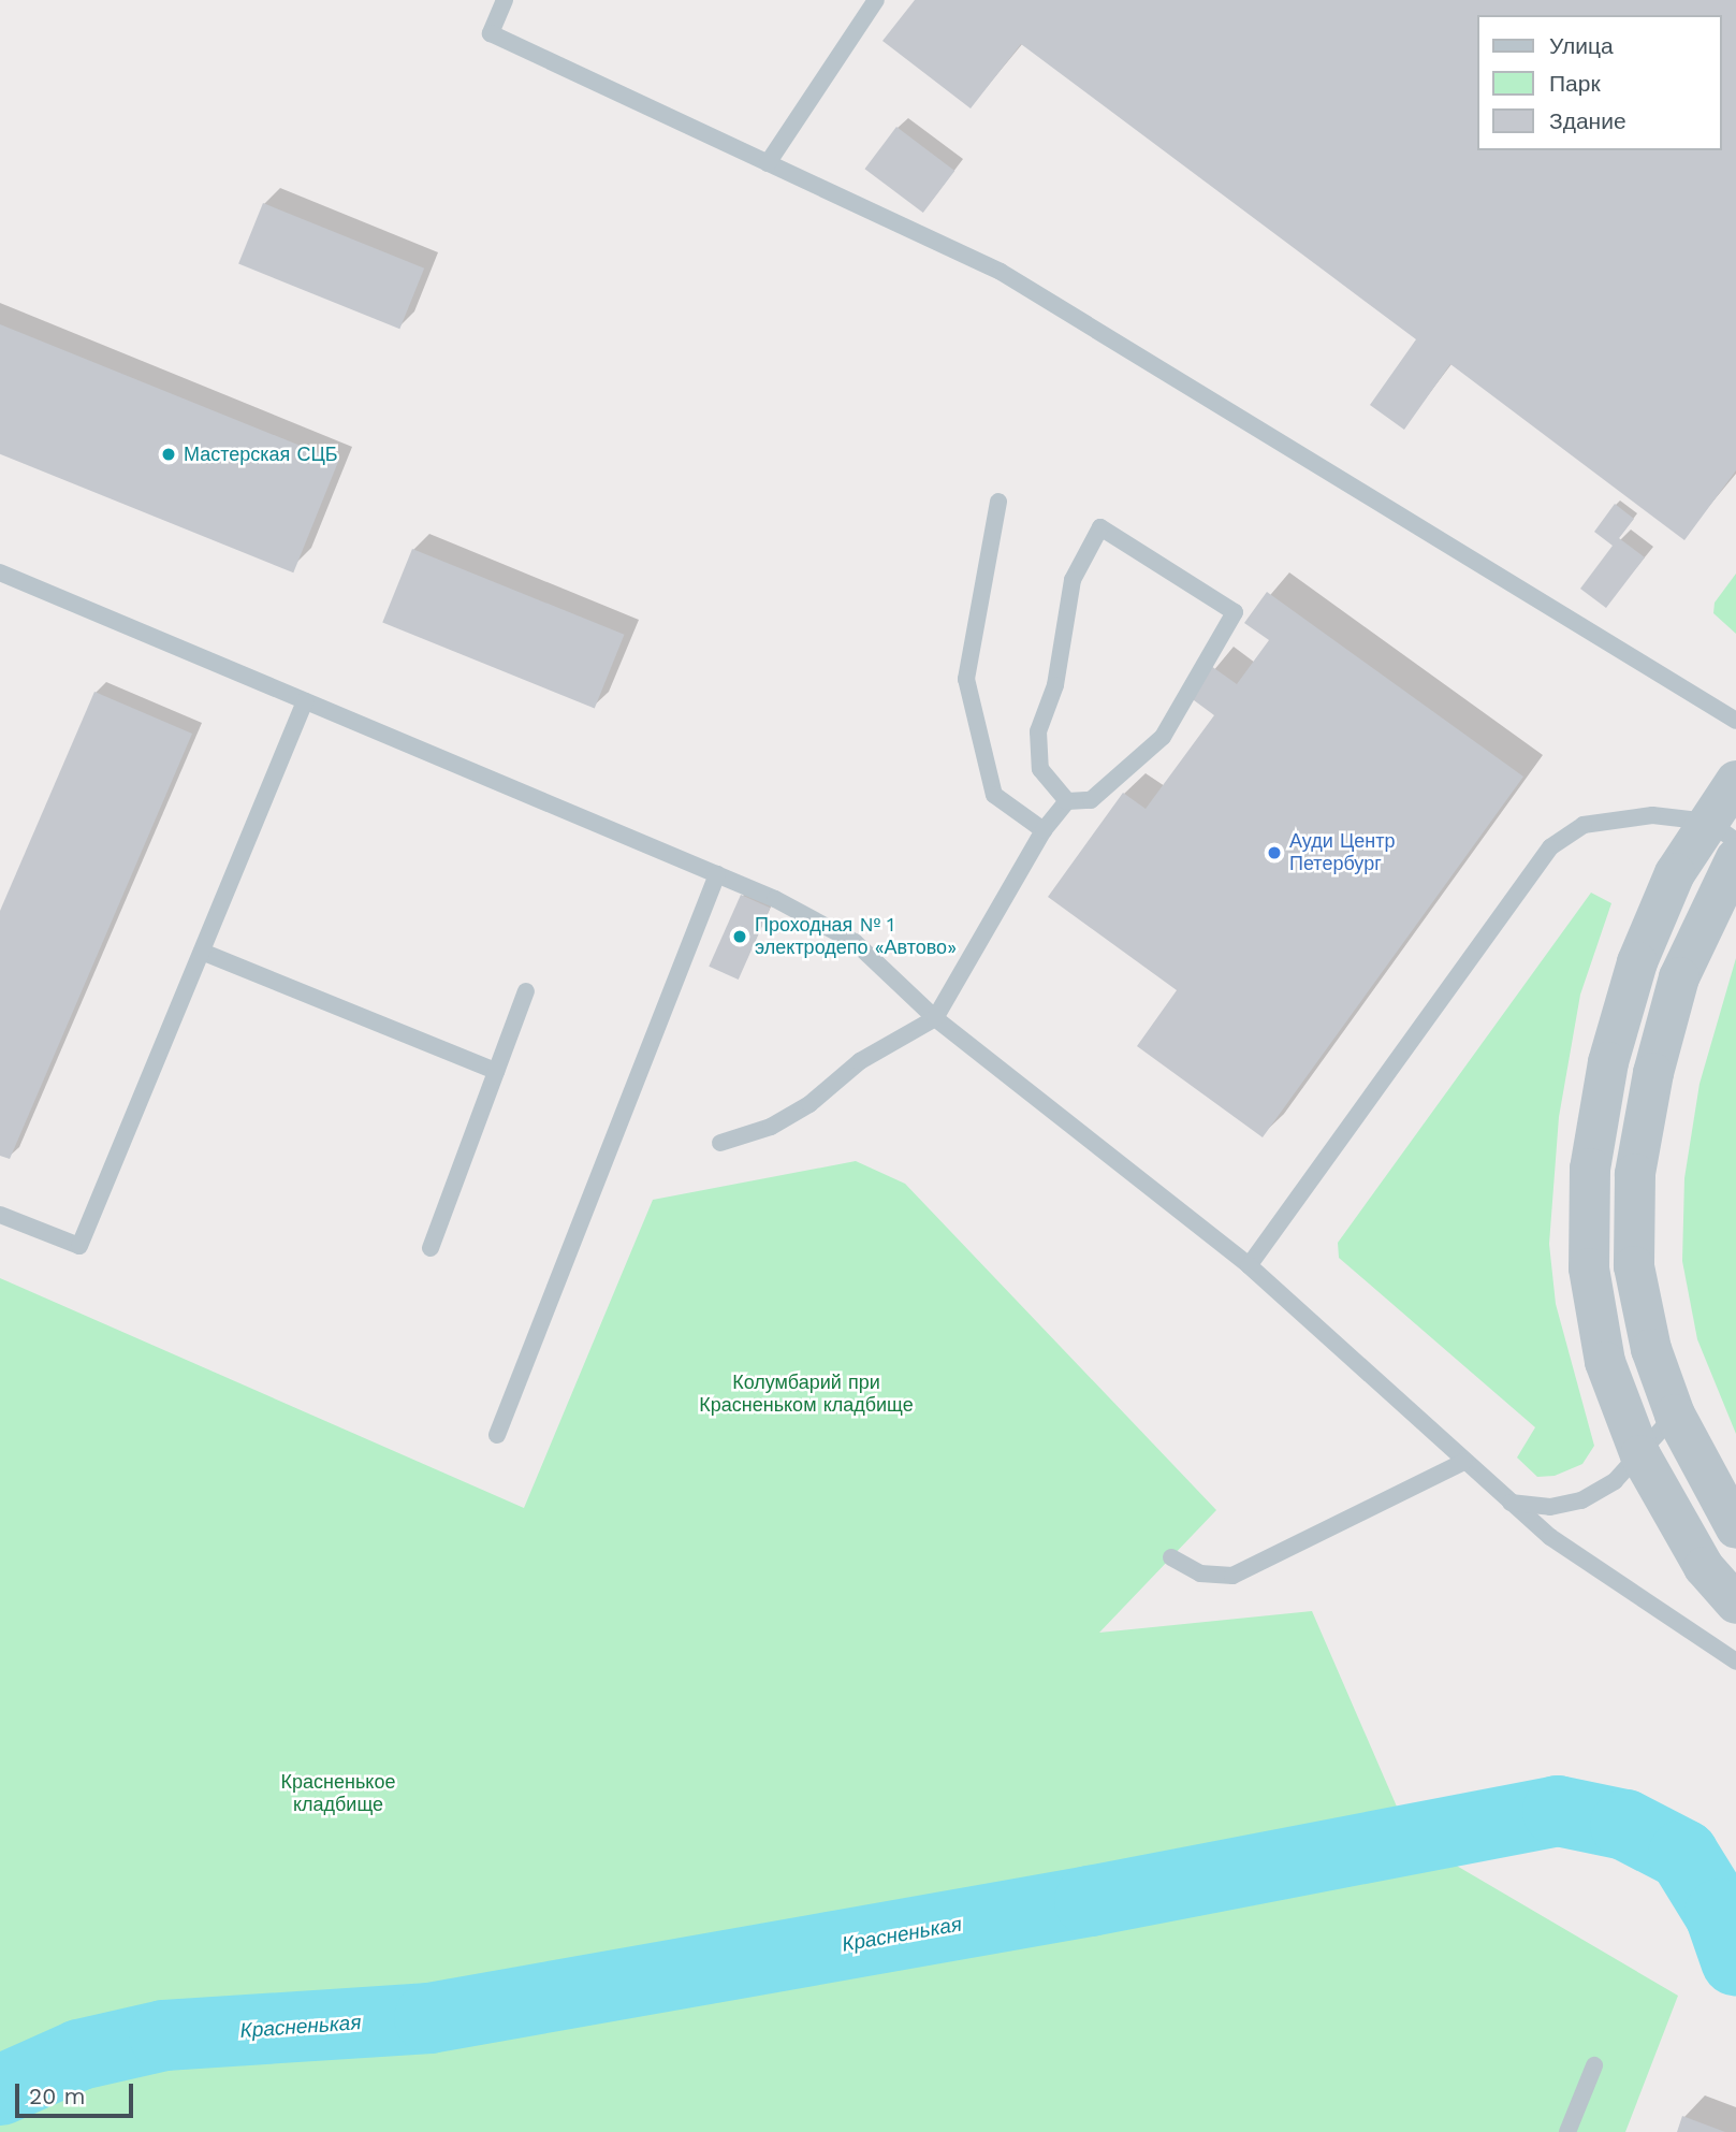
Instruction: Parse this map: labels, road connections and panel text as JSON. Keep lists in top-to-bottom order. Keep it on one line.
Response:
{"water":["Красненькая"],"parks":["Колумбарий при Красненьком кладбище","Красненькое кладбище"],"places":["Мастерская СЦБ","Ауди Центр Петербург","Проходная № 1 электродепо «Автово»"],"legend":["Улица","Парк","Здание"],"scale_bar":"20 m"}
